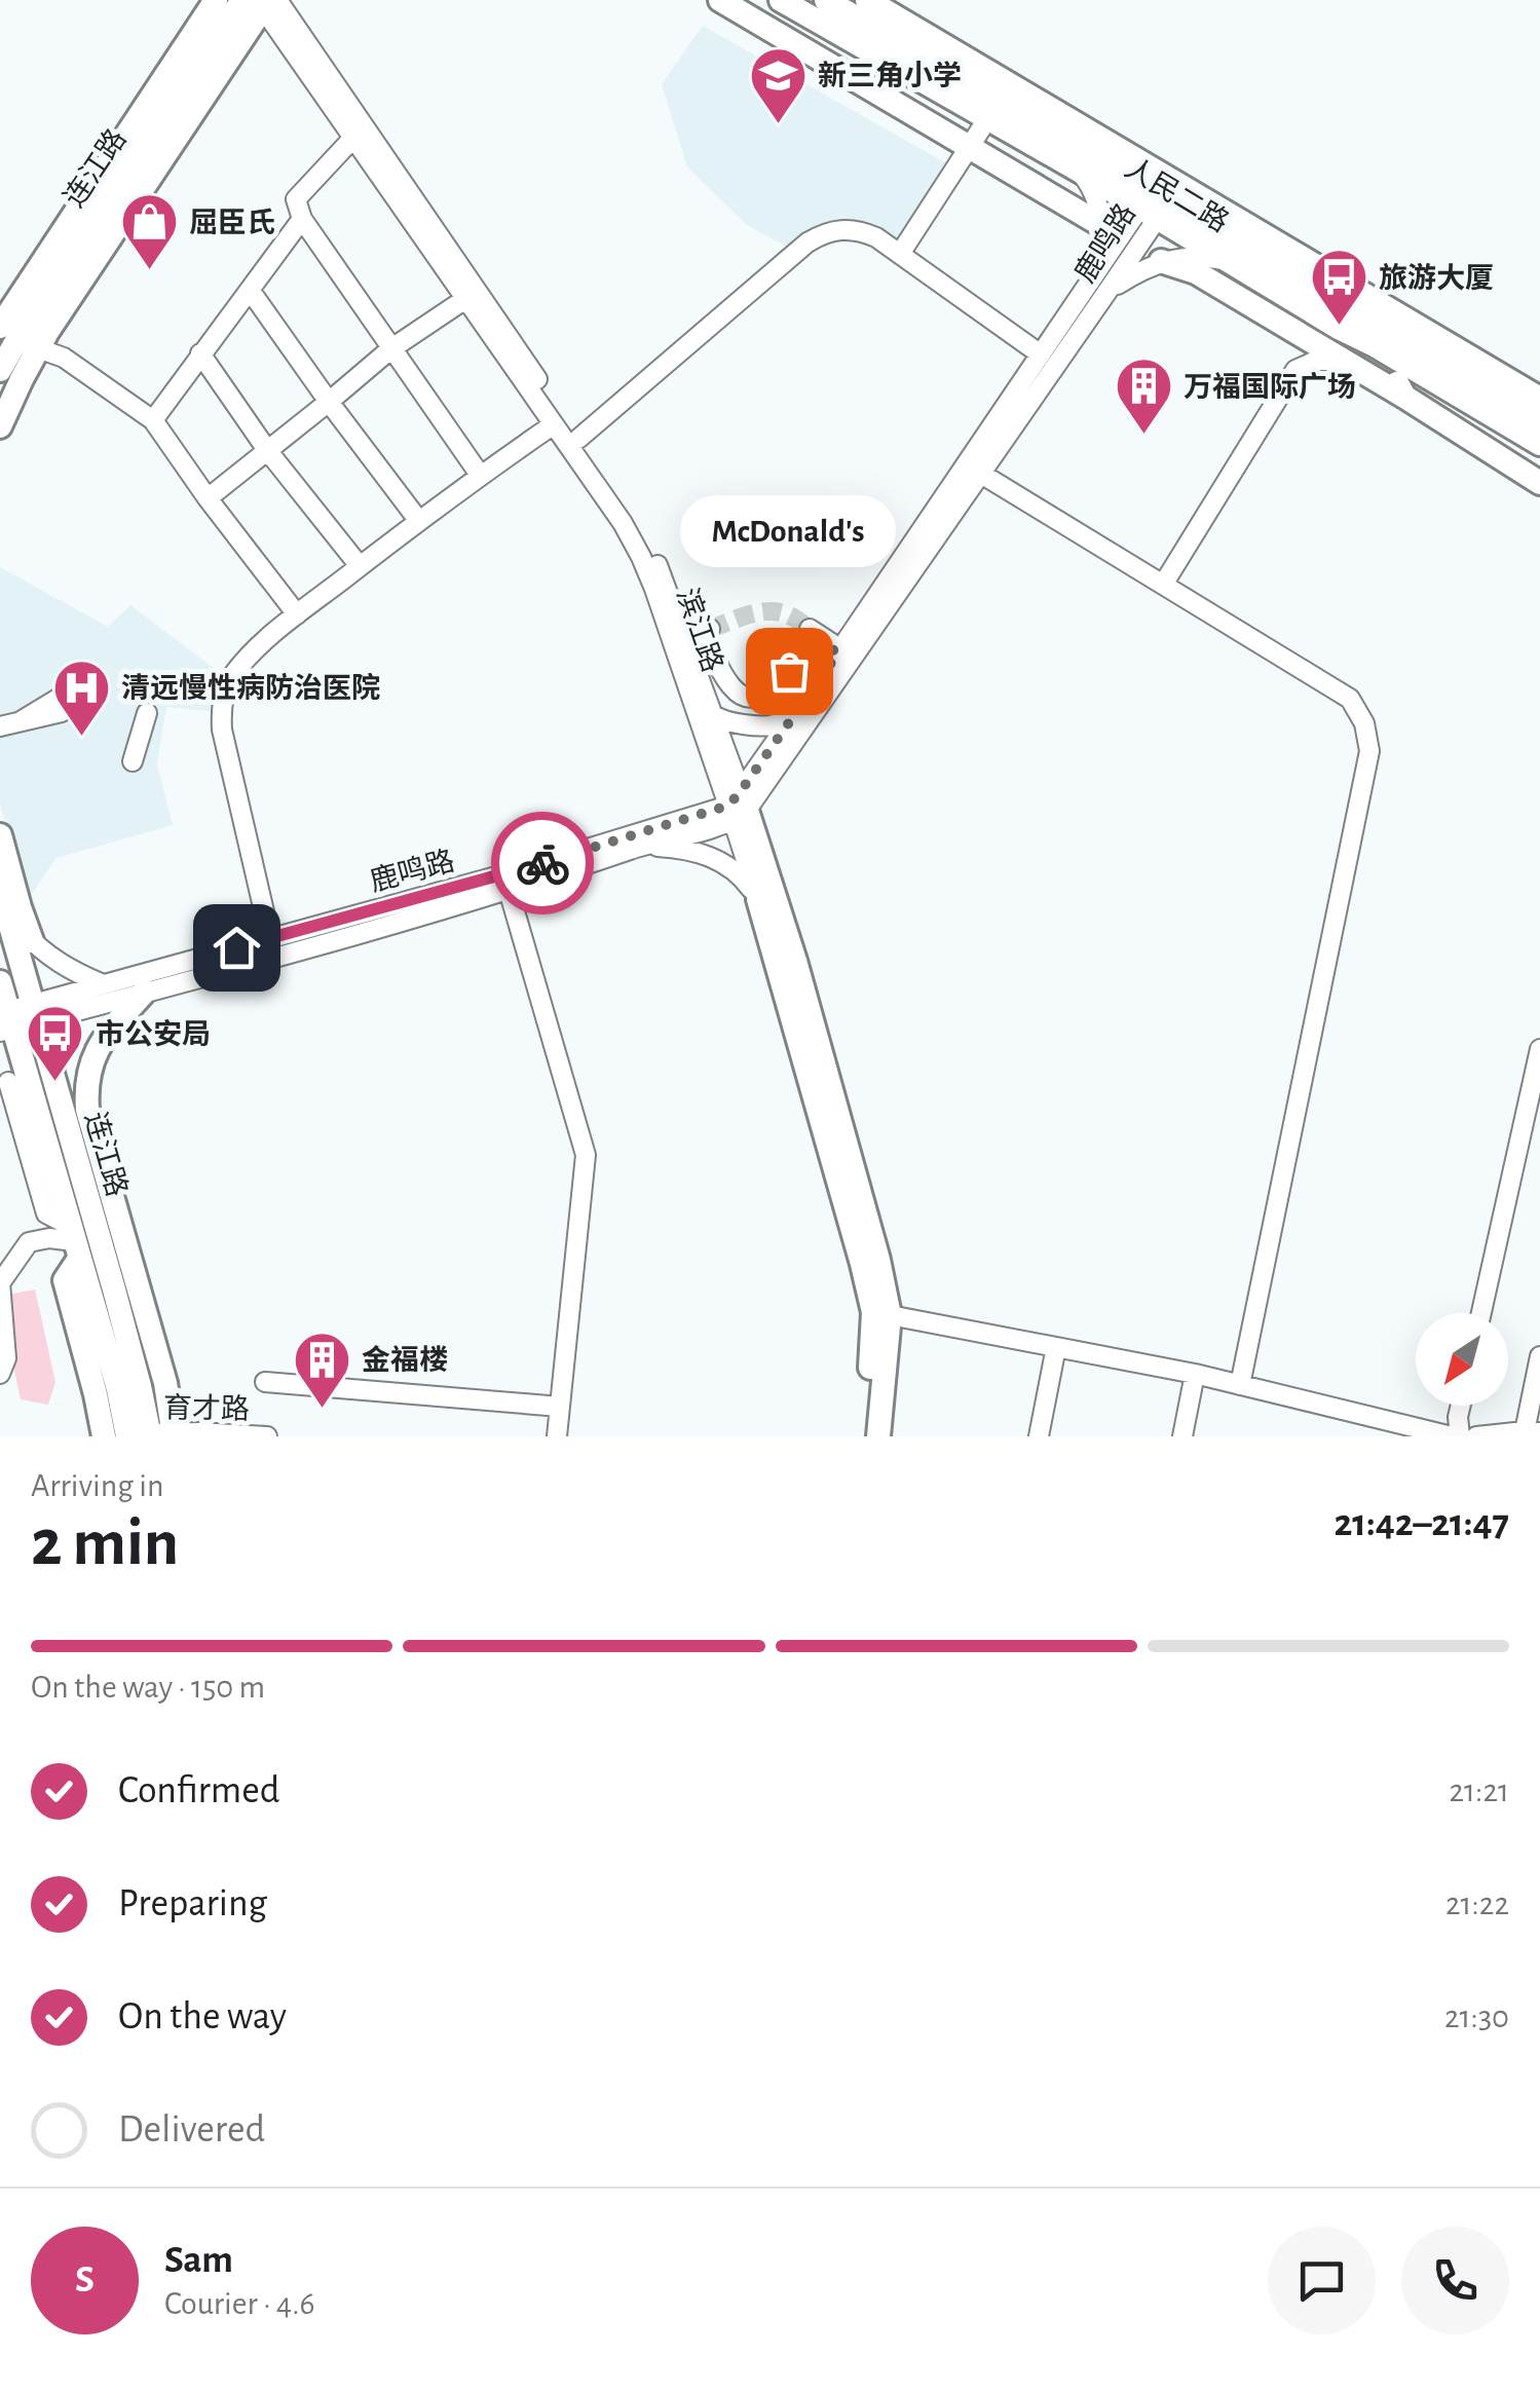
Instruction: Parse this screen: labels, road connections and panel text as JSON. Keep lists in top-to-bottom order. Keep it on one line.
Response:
{"streets":{"main road":["连江路","人民二路","滨江路"],"street":["鹿鸣路","育才路"]},"crossings":[["连江路","鹿鸣路"],["连江路","育才路"],["人民二路","鹿鸣路"],["鹿鸣路","滨江路"]],"places":{"school or university":["新三角小学"],"shop":["屈臣氏"],"bus stop":["旅游大厦","市公安局"],"building":["万福国际广场","金福楼"],"other":["McDonald's"],"hospital":["清远慢性病防治医院"]},"north":"bottom left","page":{"bubble":"McDonald's","heading":["2 min","Arriving in","21:42–21:47"],"panel":["Sam","Courier · 4.6"],"bar":"On the way · 150 m","list":[["Confirmed","21:21"],["Preparing","21:22"],["On the way","21:30"],"Delivered"],"round":"S"}}
